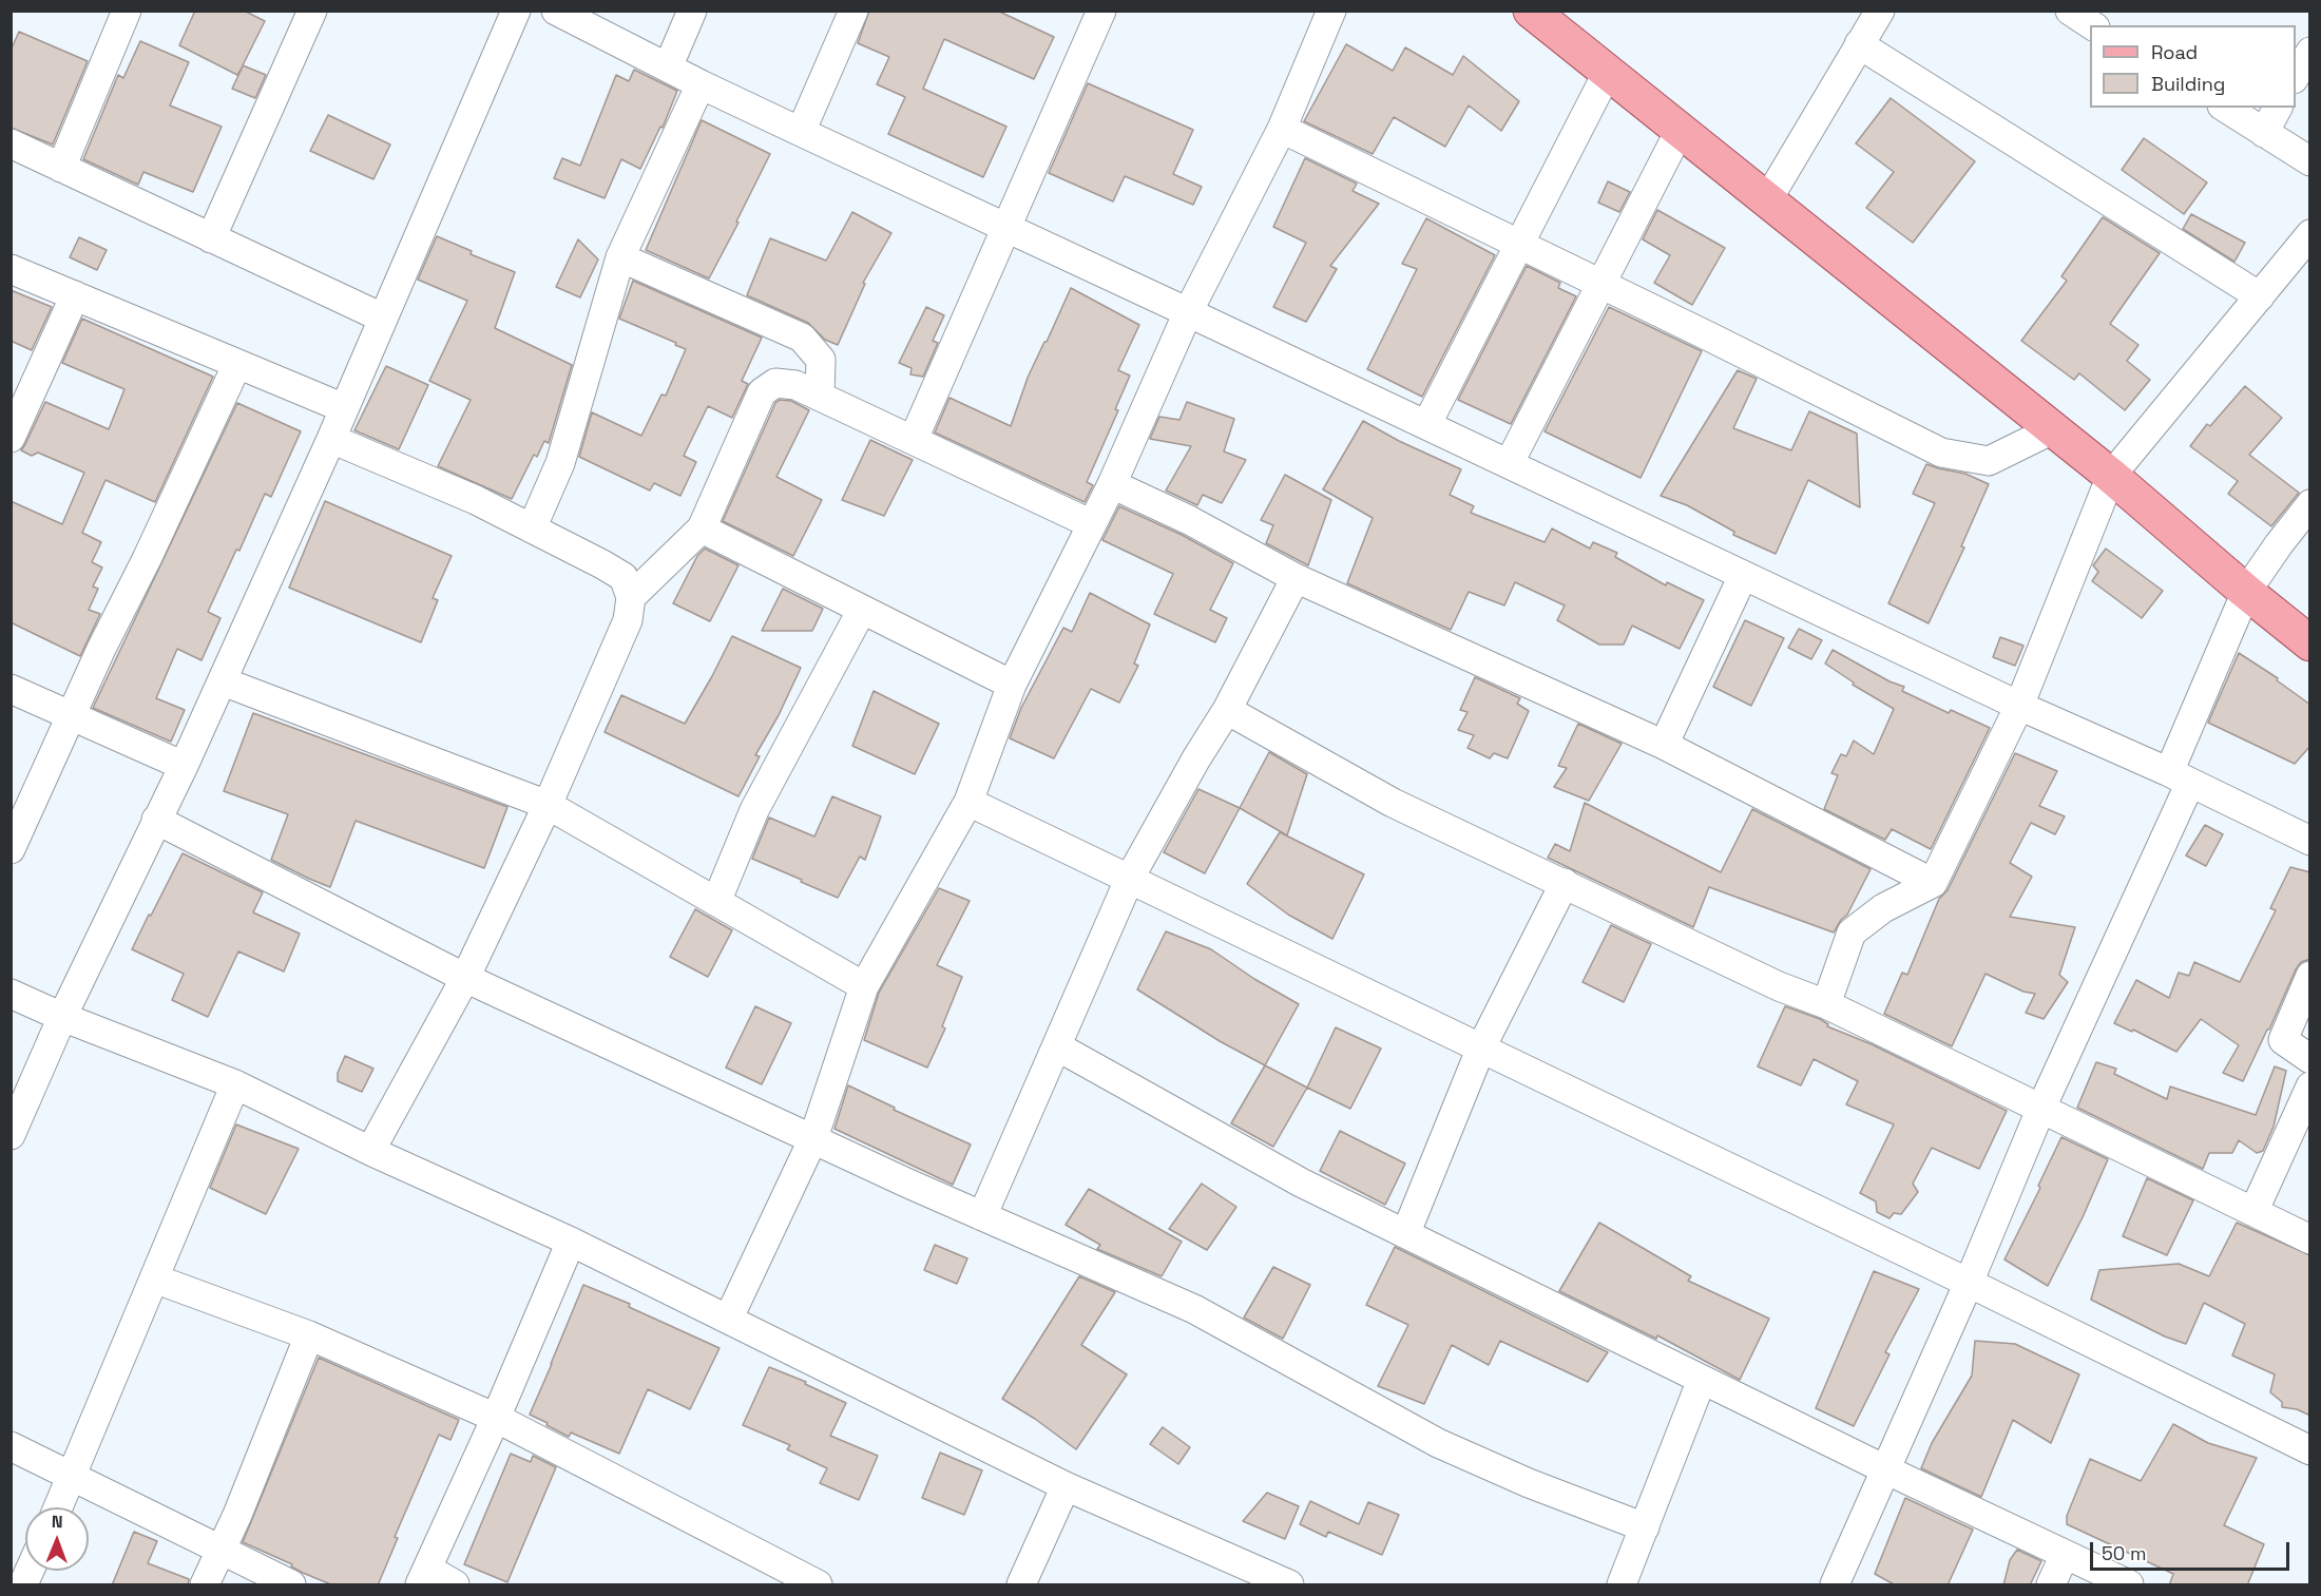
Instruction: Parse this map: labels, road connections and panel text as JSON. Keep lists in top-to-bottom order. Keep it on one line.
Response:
{"legend":["Road","Building"],"scale_bar":"50 m","north":"top"}
